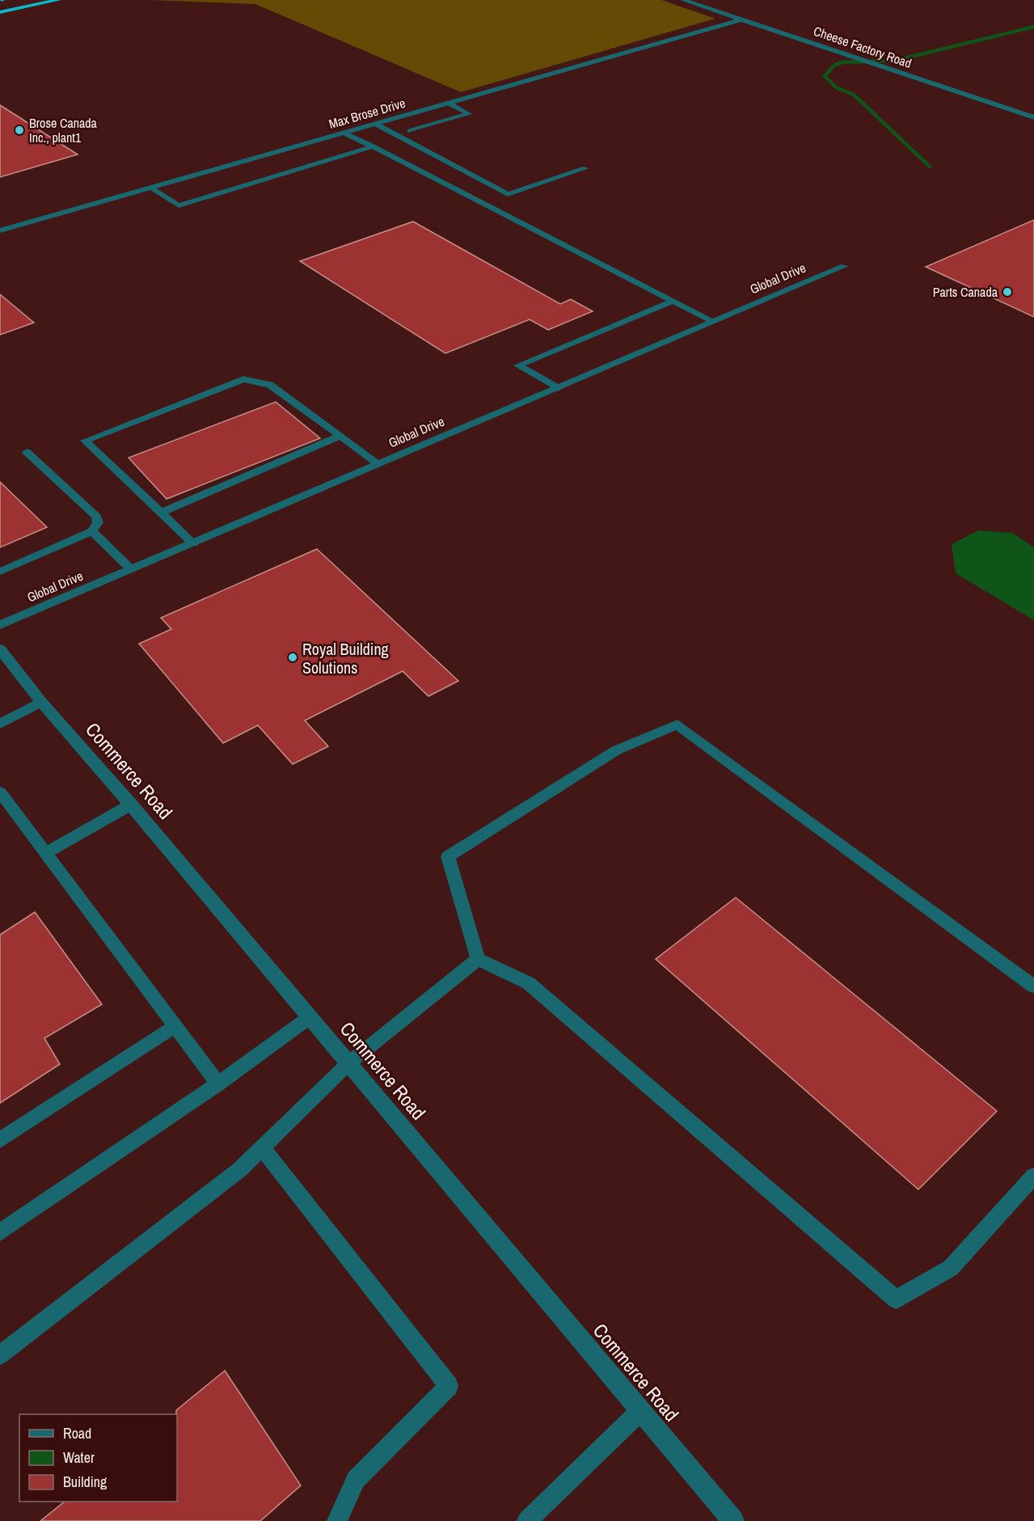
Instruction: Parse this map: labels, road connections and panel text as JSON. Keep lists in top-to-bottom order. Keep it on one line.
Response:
{"streets":{"street":["Cheese Factory Road","Max Brose Drive","Global Drive","Commerce Road"]},"crossings":[["Cheese Factory Road","Max Brose Drive"]],"places":["Brose Canada Inc., plant1","Parts Canada","Royal Building Solutions"],"legend":["Road","Water","Building"]}
